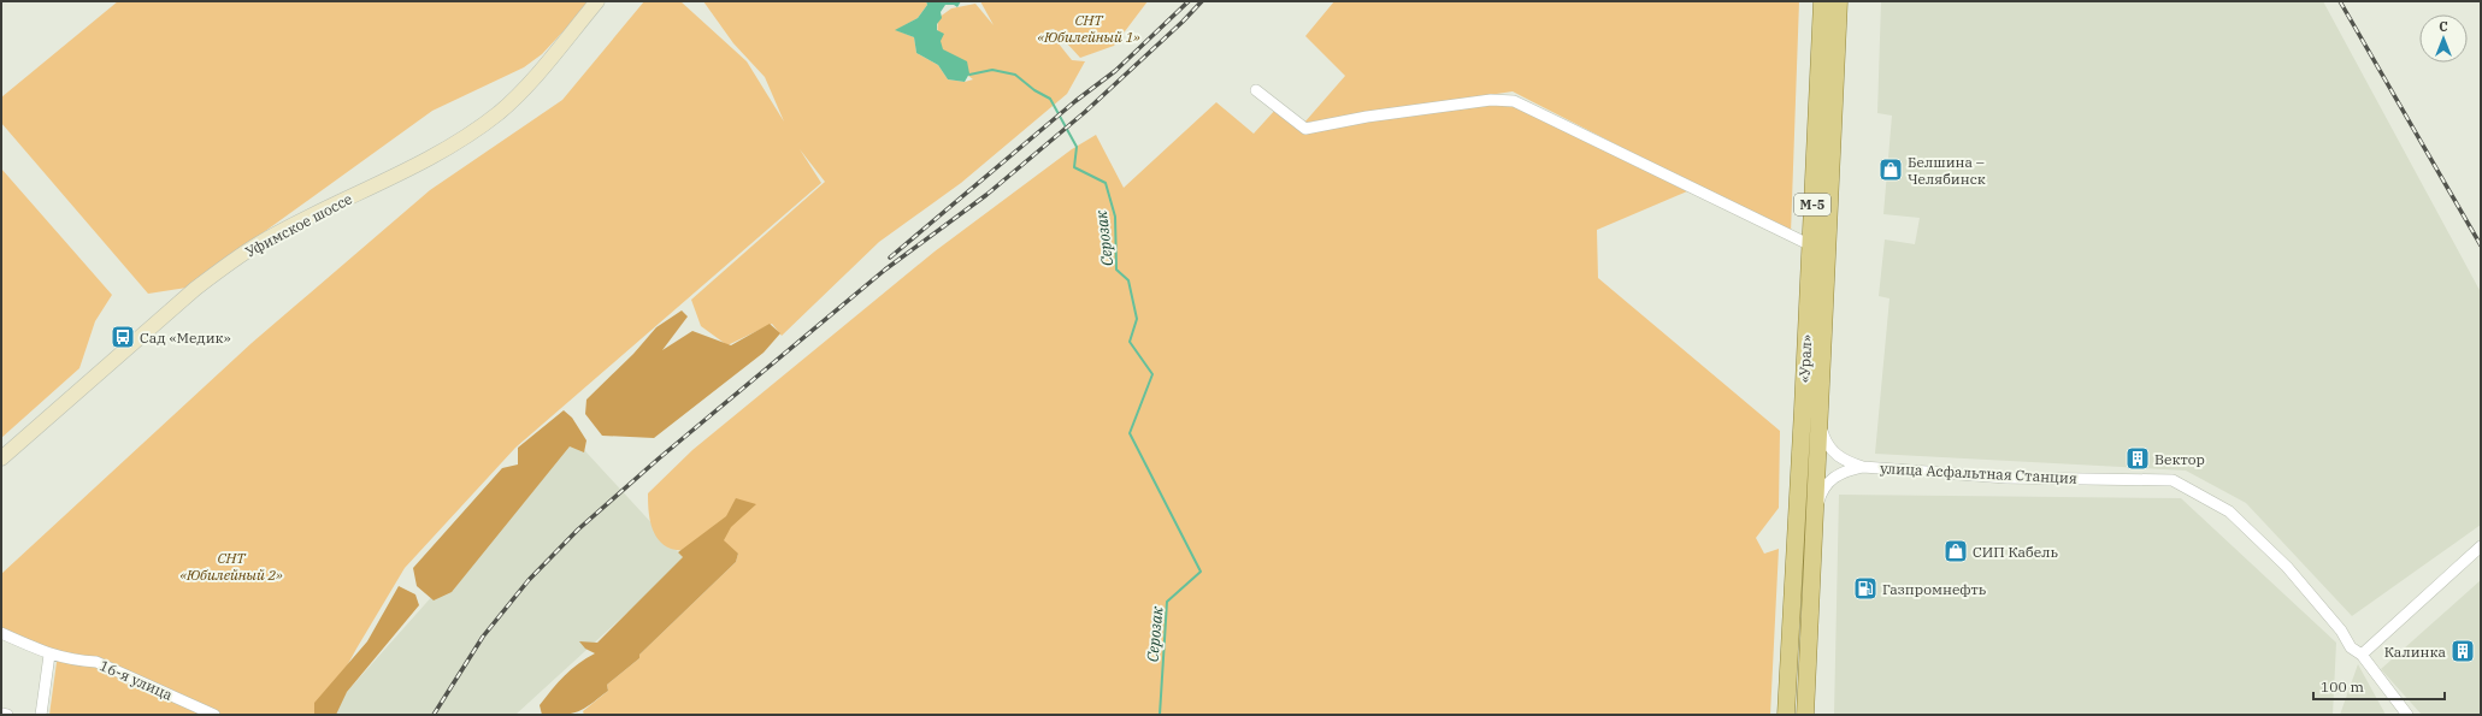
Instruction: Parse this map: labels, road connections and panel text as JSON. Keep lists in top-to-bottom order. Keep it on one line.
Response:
{"streets":{"main road":["М-5","Уфимское шоссе","«Урал»"],"street":["улица Асфальтная Станция","16-я улица"]},"crossings":[["«Урал»","улица Асфальтная Станция"]],"water":["Серозак"],"parks":["СНТ «Юбилейный 1»","СНТ «Юбилейный 2»"],"places":{"shop":["Белшина – Челябинск","СИП Кабель"],"bus stop":["Сад «Медик»"],"building":["Вектор","Калинка"],"fuel station":["Газпромнефть"]},"scale_bar":"100 m","north":"top"}
